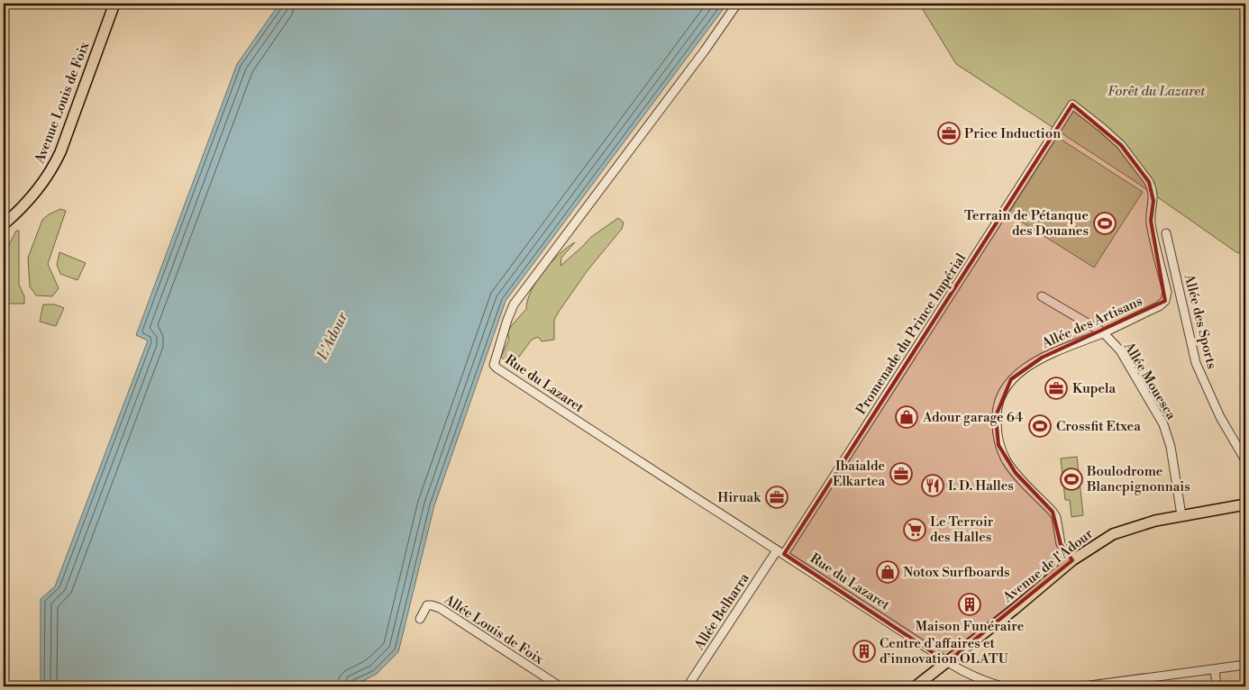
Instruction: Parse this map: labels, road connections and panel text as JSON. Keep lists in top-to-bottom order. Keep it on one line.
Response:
{"streets":{"main road":["Avenue Louis de Foix","Avenue de l'Adour"],"street":["Allée des Sports","Allée des Artisans","Promenade du Prince Impérial","Allée Mouesca","Rue du Lazaret","Allée Belharra","Allée Louis de Foix"]},"crossings":[["Allée des Artisans","Promenade du Prince Impérial"],["Allée des Artisans","Allée Mouesca"],["Allée des Artisans","Avenue de l'Adour"],["Promenade du Prince Impérial","Rue du Lazaret"],["Promenade du Prince Impérial","Allée Belharra"],["Allée Mouesca","Avenue de l'Adour"],["Rue du Lazaret","Avenue de l'Adour"],["Rue du Lazaret","Allée Belharra"]],"water":["L'Adour"],"parks":["Forêt du Lazaret"],"places":{"office":["Price Induction","Kupela","Ibaialde Elkartea","Hiruak"],"sports":["Terrain de Pétanque des Douanes","Crossfit Etxea","Boulodrome Blancpignonnais"],"shop":["Adour garage 64","Notox Surfboards"],"restaurant":["I. D. Halles"],"supermarket":["Le Terroir des Halles"],"building":["Maison Funéraire","Centre d’affaires et d’innovation OLATU"]}}
